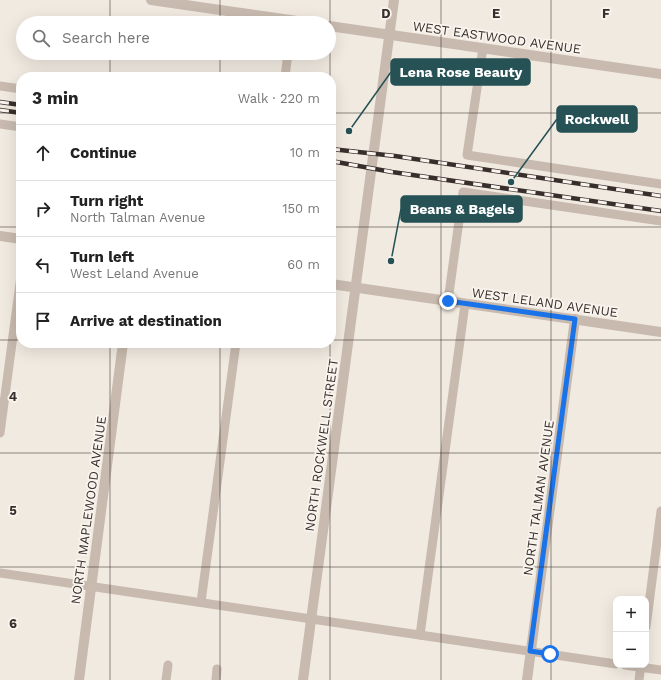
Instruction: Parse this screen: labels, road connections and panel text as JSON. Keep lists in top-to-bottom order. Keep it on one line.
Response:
{"streets":{"street":["WEST EASTWOOD AVENUE","WEST LELAND AVENUE","NORTH ROCKWELL STREET","NORTH TALMAN AVENUE","NORTH MAPLEWOOD AVENUE"]},"crossings":[["WEST EASTWOOD AVENUE","NORTH ROCKWELL STREET"],["WEST LELAND AVENUE","NORTH ROCKWELL STREET"],["WEST LELAND AVENUE","NORTH TALMAN AVENUE"]],"places":["Lena Rose Beauty","Rockwell","Beans & Bagels"],"page":{"search":"Search here","heading":["3 min","Walk · 220 m"],"list":[["Continue","10 m"],["Turn right","North Talman Avenue","150 m"],["Turn left","West Leland Avenue","60 m"],"Arrive at destination"],"map_buttons":["+","−"]},"grid":{"columns":["D","E","F"],"rows":["4","5","6"]}}
